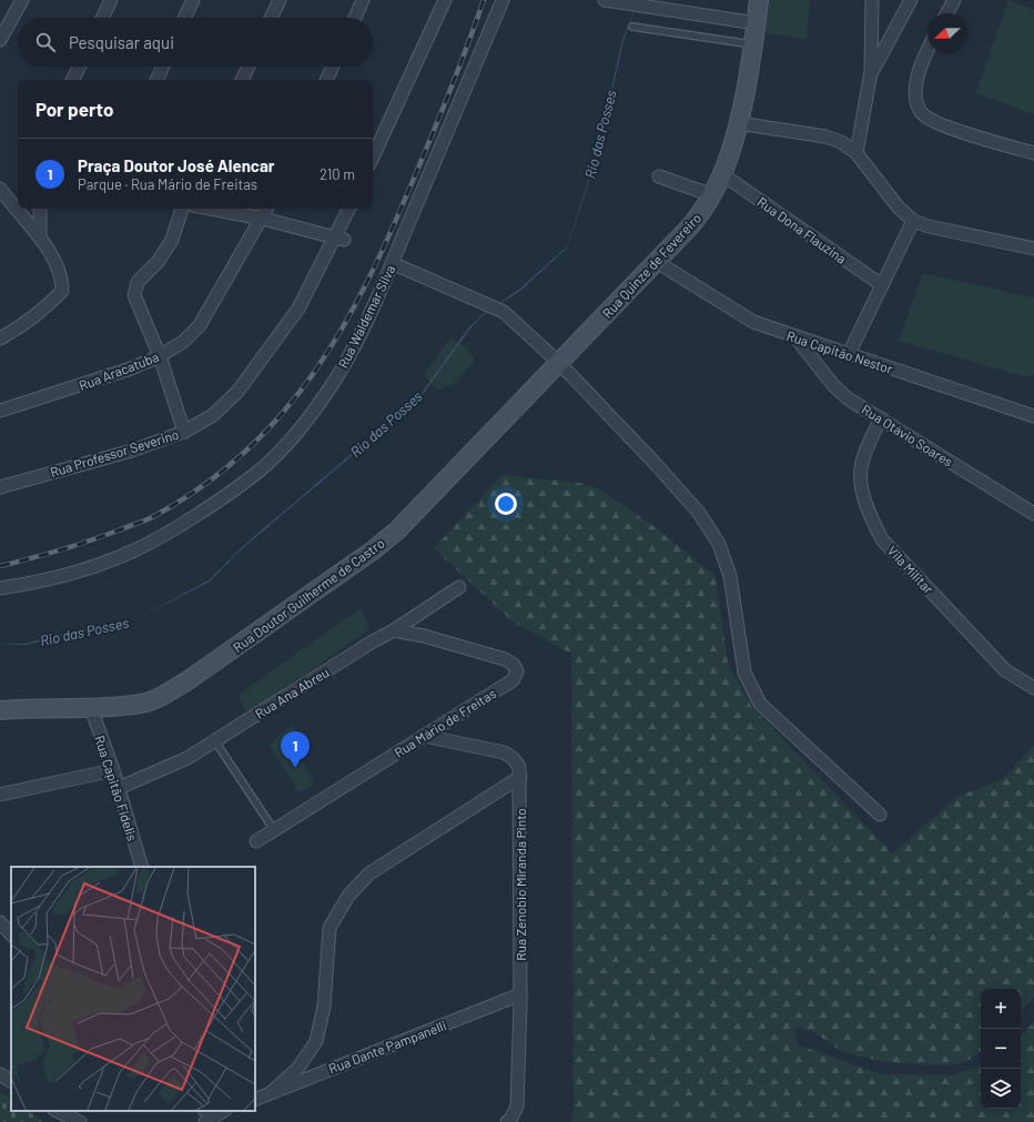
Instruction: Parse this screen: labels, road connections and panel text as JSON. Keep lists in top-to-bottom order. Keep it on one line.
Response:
{"streets":{"main road":["Rua Quinze de Fevereiro","Rua Doutor Guilherme de Castro"],"street":["Rua Dona Flauzina","Rua Waldemar Silva","Rua Capitão Nestor","Rua Aracatuba","Rua Otávio Soares","Rua Professor Severino","Vila Militar","Rua Ana Abreu","Rua Mário de Freitas","Rua Capitão Fidelis","Rua Zenobio Miranda Pinto","Rua Dante Pampanelli"]},"crossings":[["Rua Dona Flauzina","Rua Quinze de Fevereiro"],["Rua Quinze de Fevereiro","Rua Capitão Nestor"],["Rua Quinze de Fevereiro","Rua Doutor Guilherme de Castro"],["Rua Capitão Nestor","Rua Otávio Soares"],["Rua Otávio Soares","Vila Militar"],["Rua Doutor Guilherme de Castro","Rua Capitão Fidelis"],["Rua Ana Abreu","Rua Mário de Freitas"],["Rua Ana Abreu","Rua Capitão Fidelis"],["Rua Mário de Freitas","Rua Zenobio Miranda Pinto"],["Rua Zenobio Miranda Pinto","Rua Dante Pampanelli"]],"water":["Rio das Posses"],"north":"left","page":{"search":"Pesquisar aqui","heading":"Por perto","list":[{"mark":"1","name":"Praça Doutor José Alencar","note":"Parque · Rua Mário de Freitas","value":"210 m"}],"pins":"1","map_buttons":["+","−"]}}
